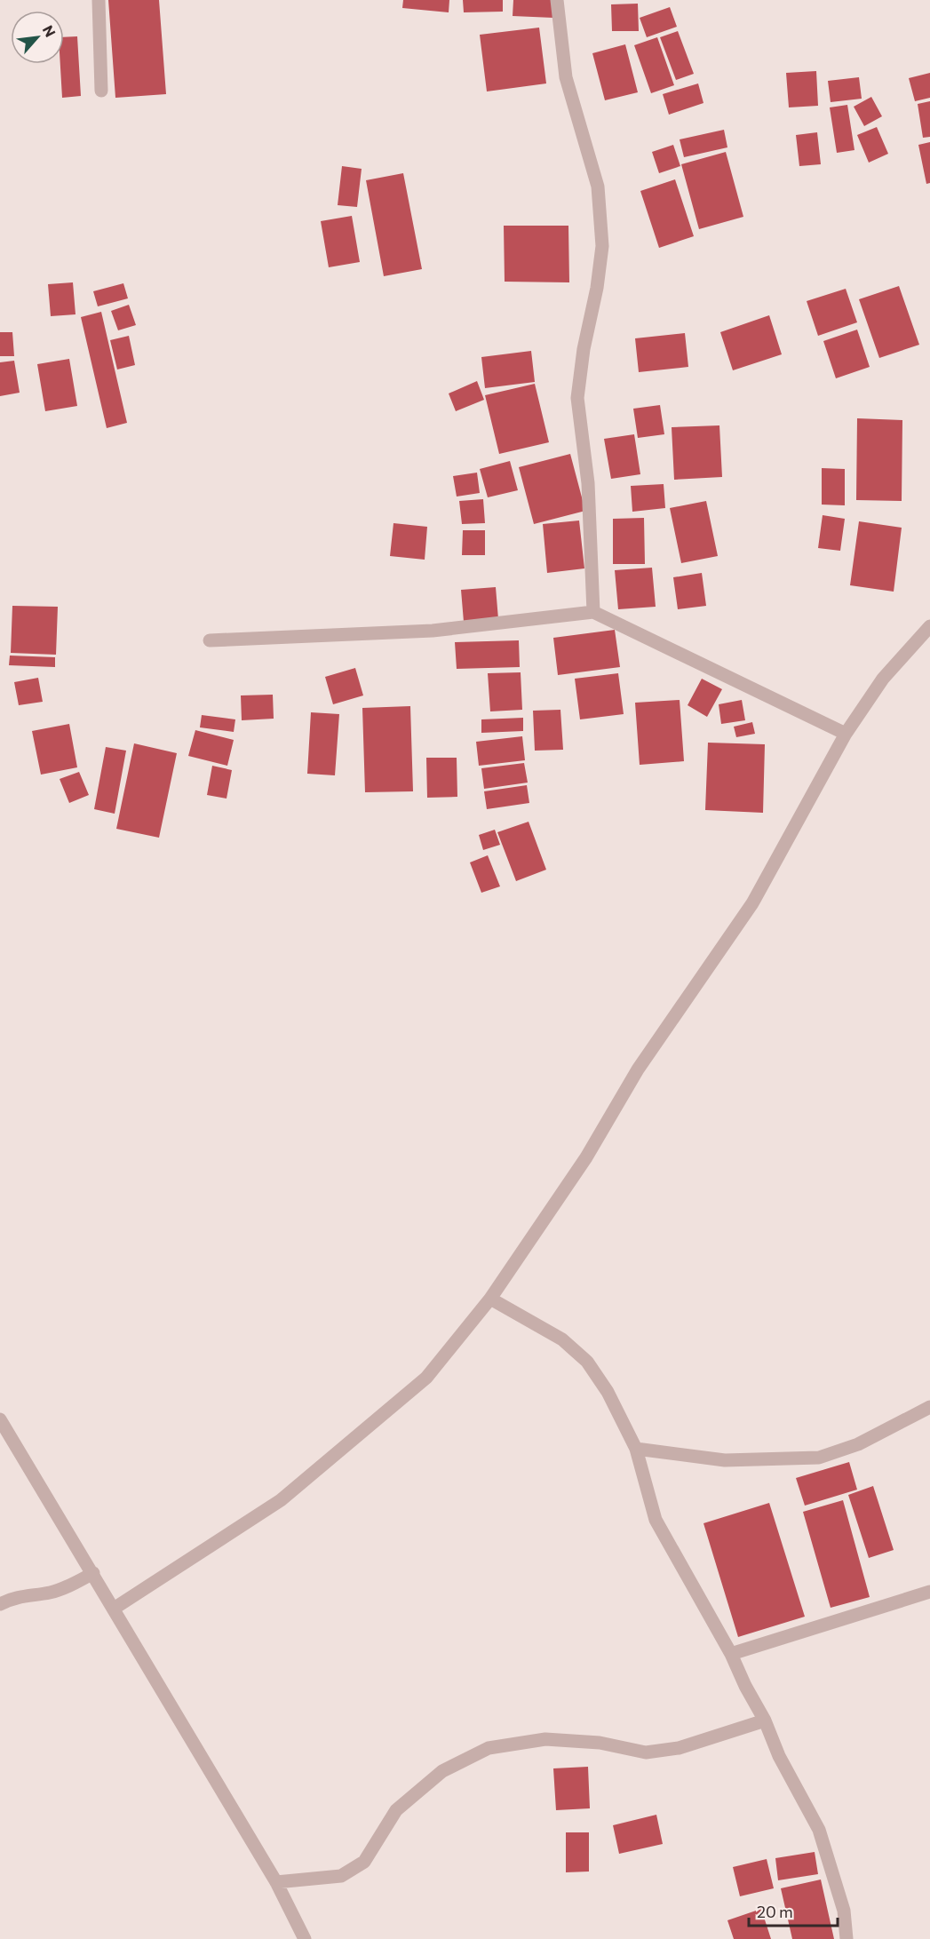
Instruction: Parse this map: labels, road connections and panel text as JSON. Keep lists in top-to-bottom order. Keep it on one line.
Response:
{"scale_bar":"20 m","north":"top right"}
